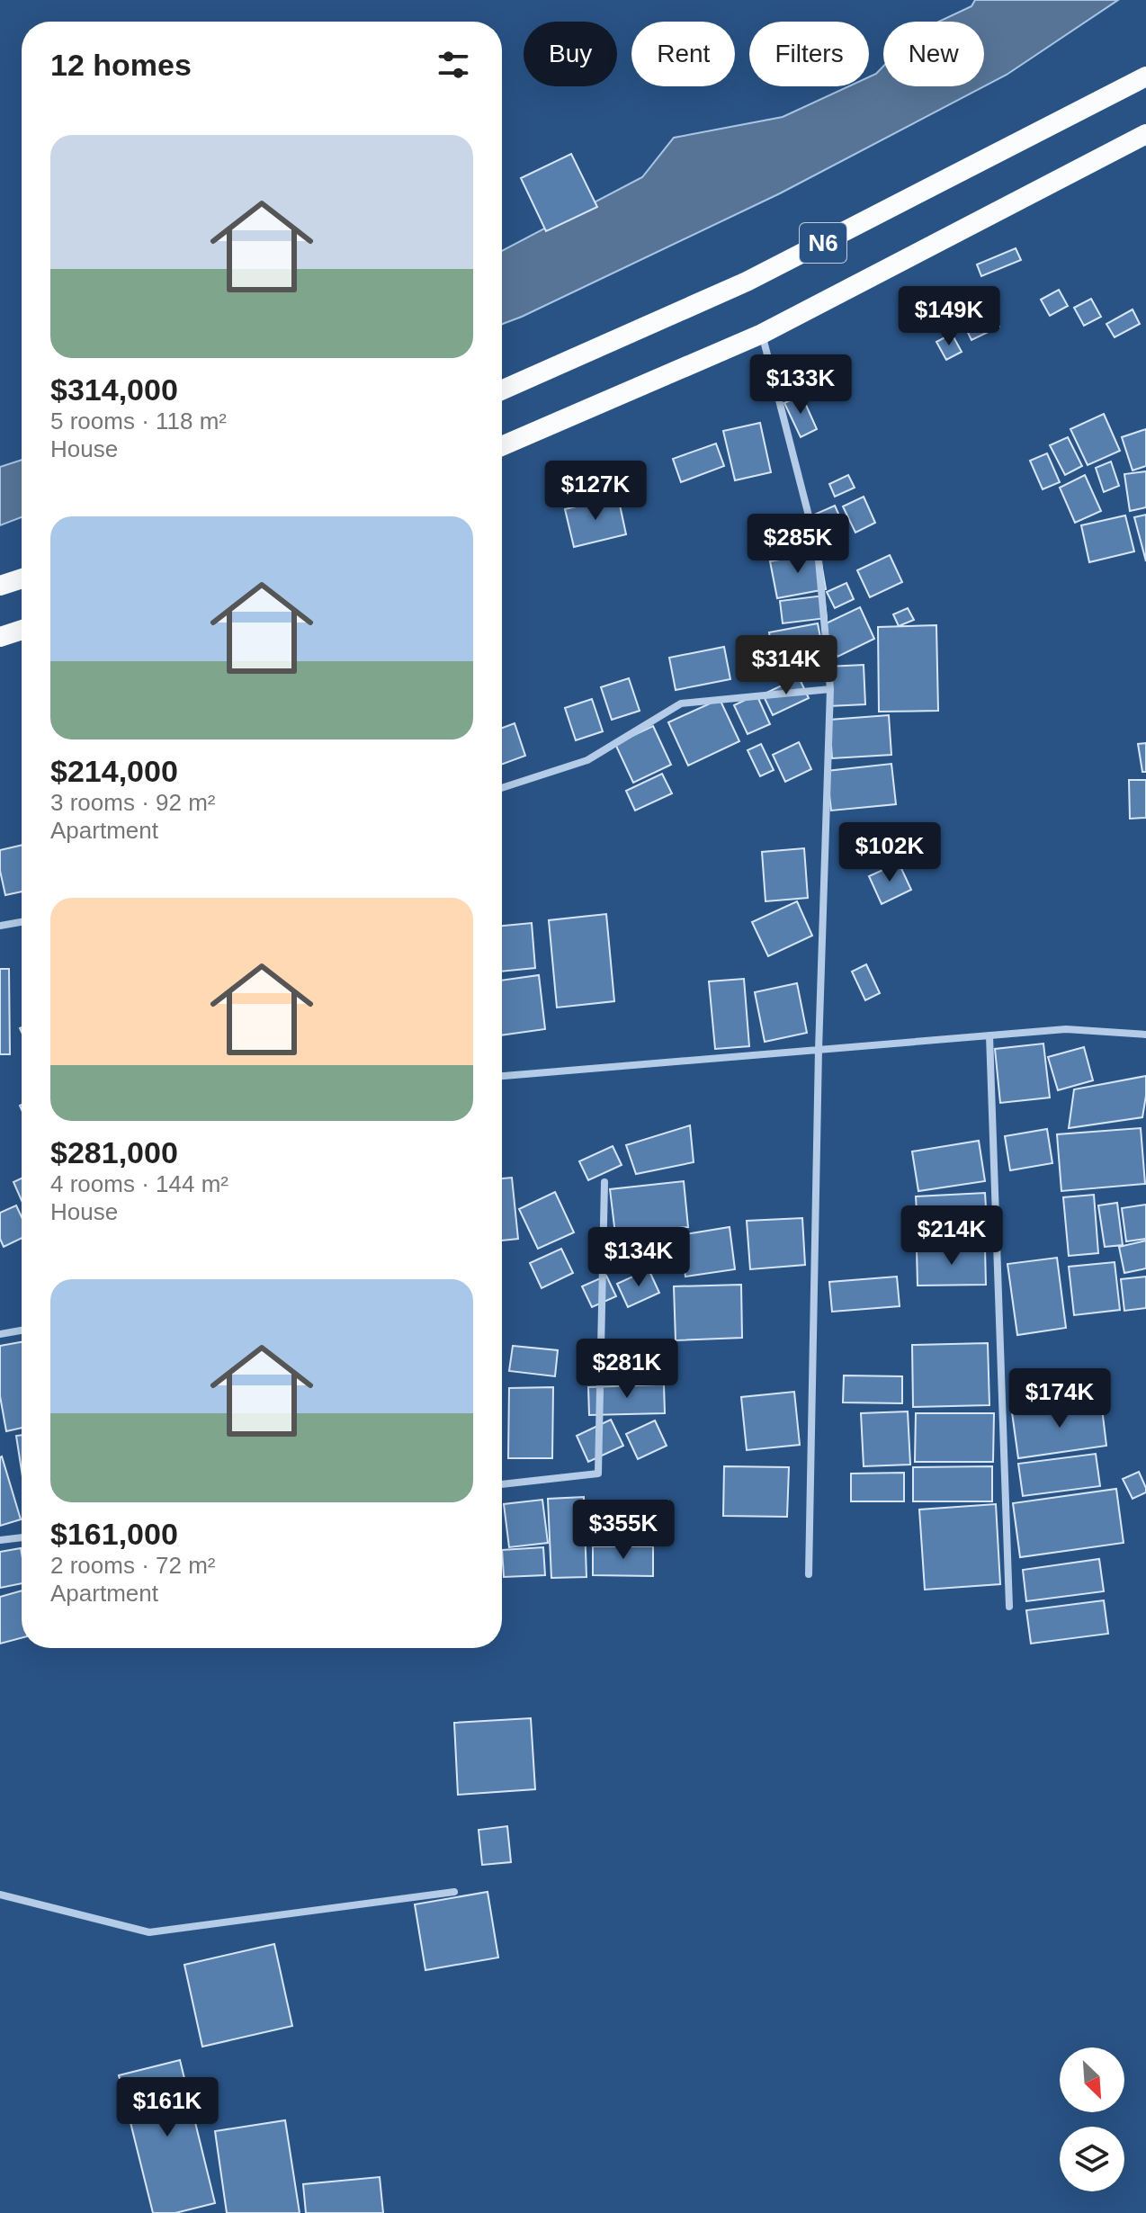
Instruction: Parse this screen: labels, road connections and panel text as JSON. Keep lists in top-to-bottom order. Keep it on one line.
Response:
{"streets":{"highway":["N6"]},"north":"bottom right","page":{"chip":["Buy","Rent","Filters","New"],"heading":"12 homes","list":[{"name":"$314,000","note":"5 rooms · 118 m² · House"},{"name":"$214,000","note":"3 rooms · 92 m² · Apartment"},{"name":"$281,000","note":"4 rooms · 144 m² · House"},{"name":"$161,000","note":"2 rooms · 72 m² · Apartment"}],"price":["$149K","$133K","$127K","$285K","$314K","$102K","$214K","$134K","$281K","$174K","$355K","$161K"]}}
